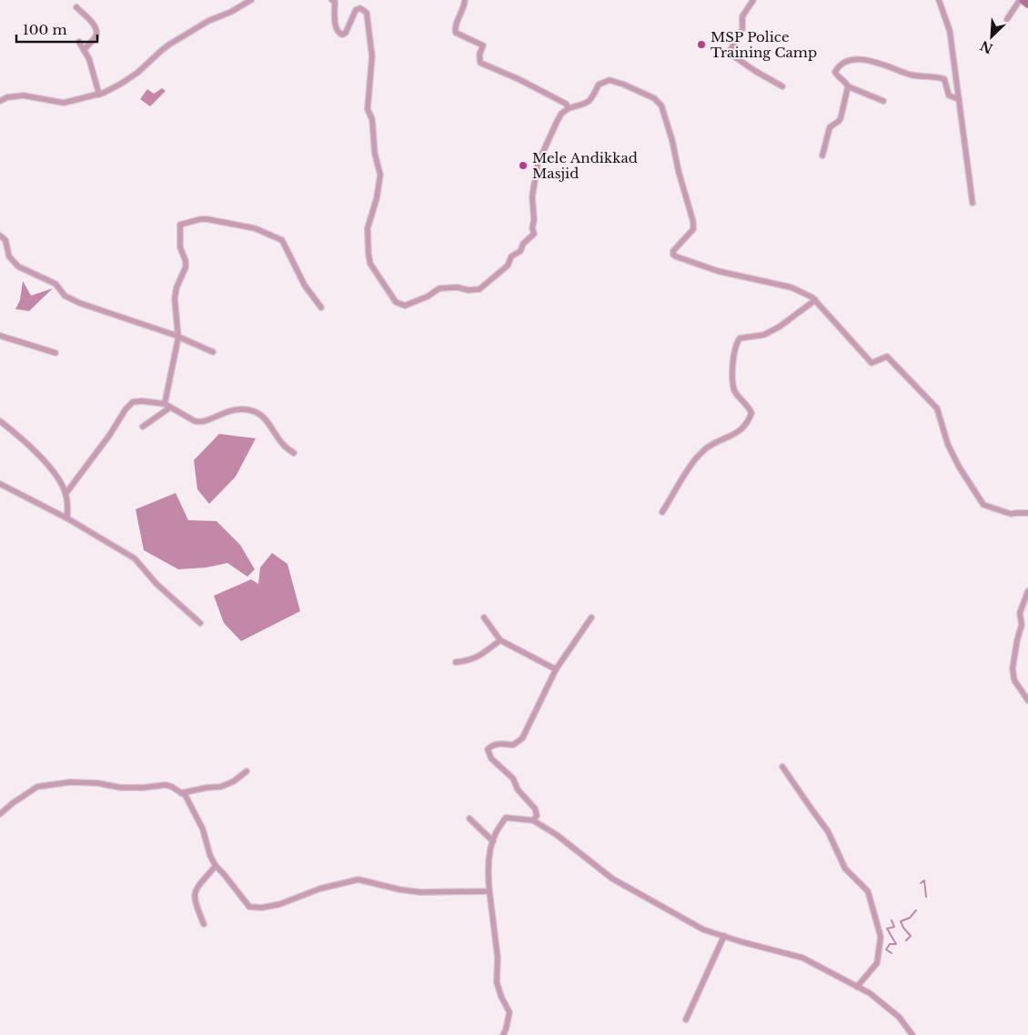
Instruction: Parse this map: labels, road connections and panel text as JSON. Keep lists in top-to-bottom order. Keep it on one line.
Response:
{"places":["MSP Police Training Camp","Mele Andikkad Masjid"],"scale_bar":"100 m","north":"bottom left"}
